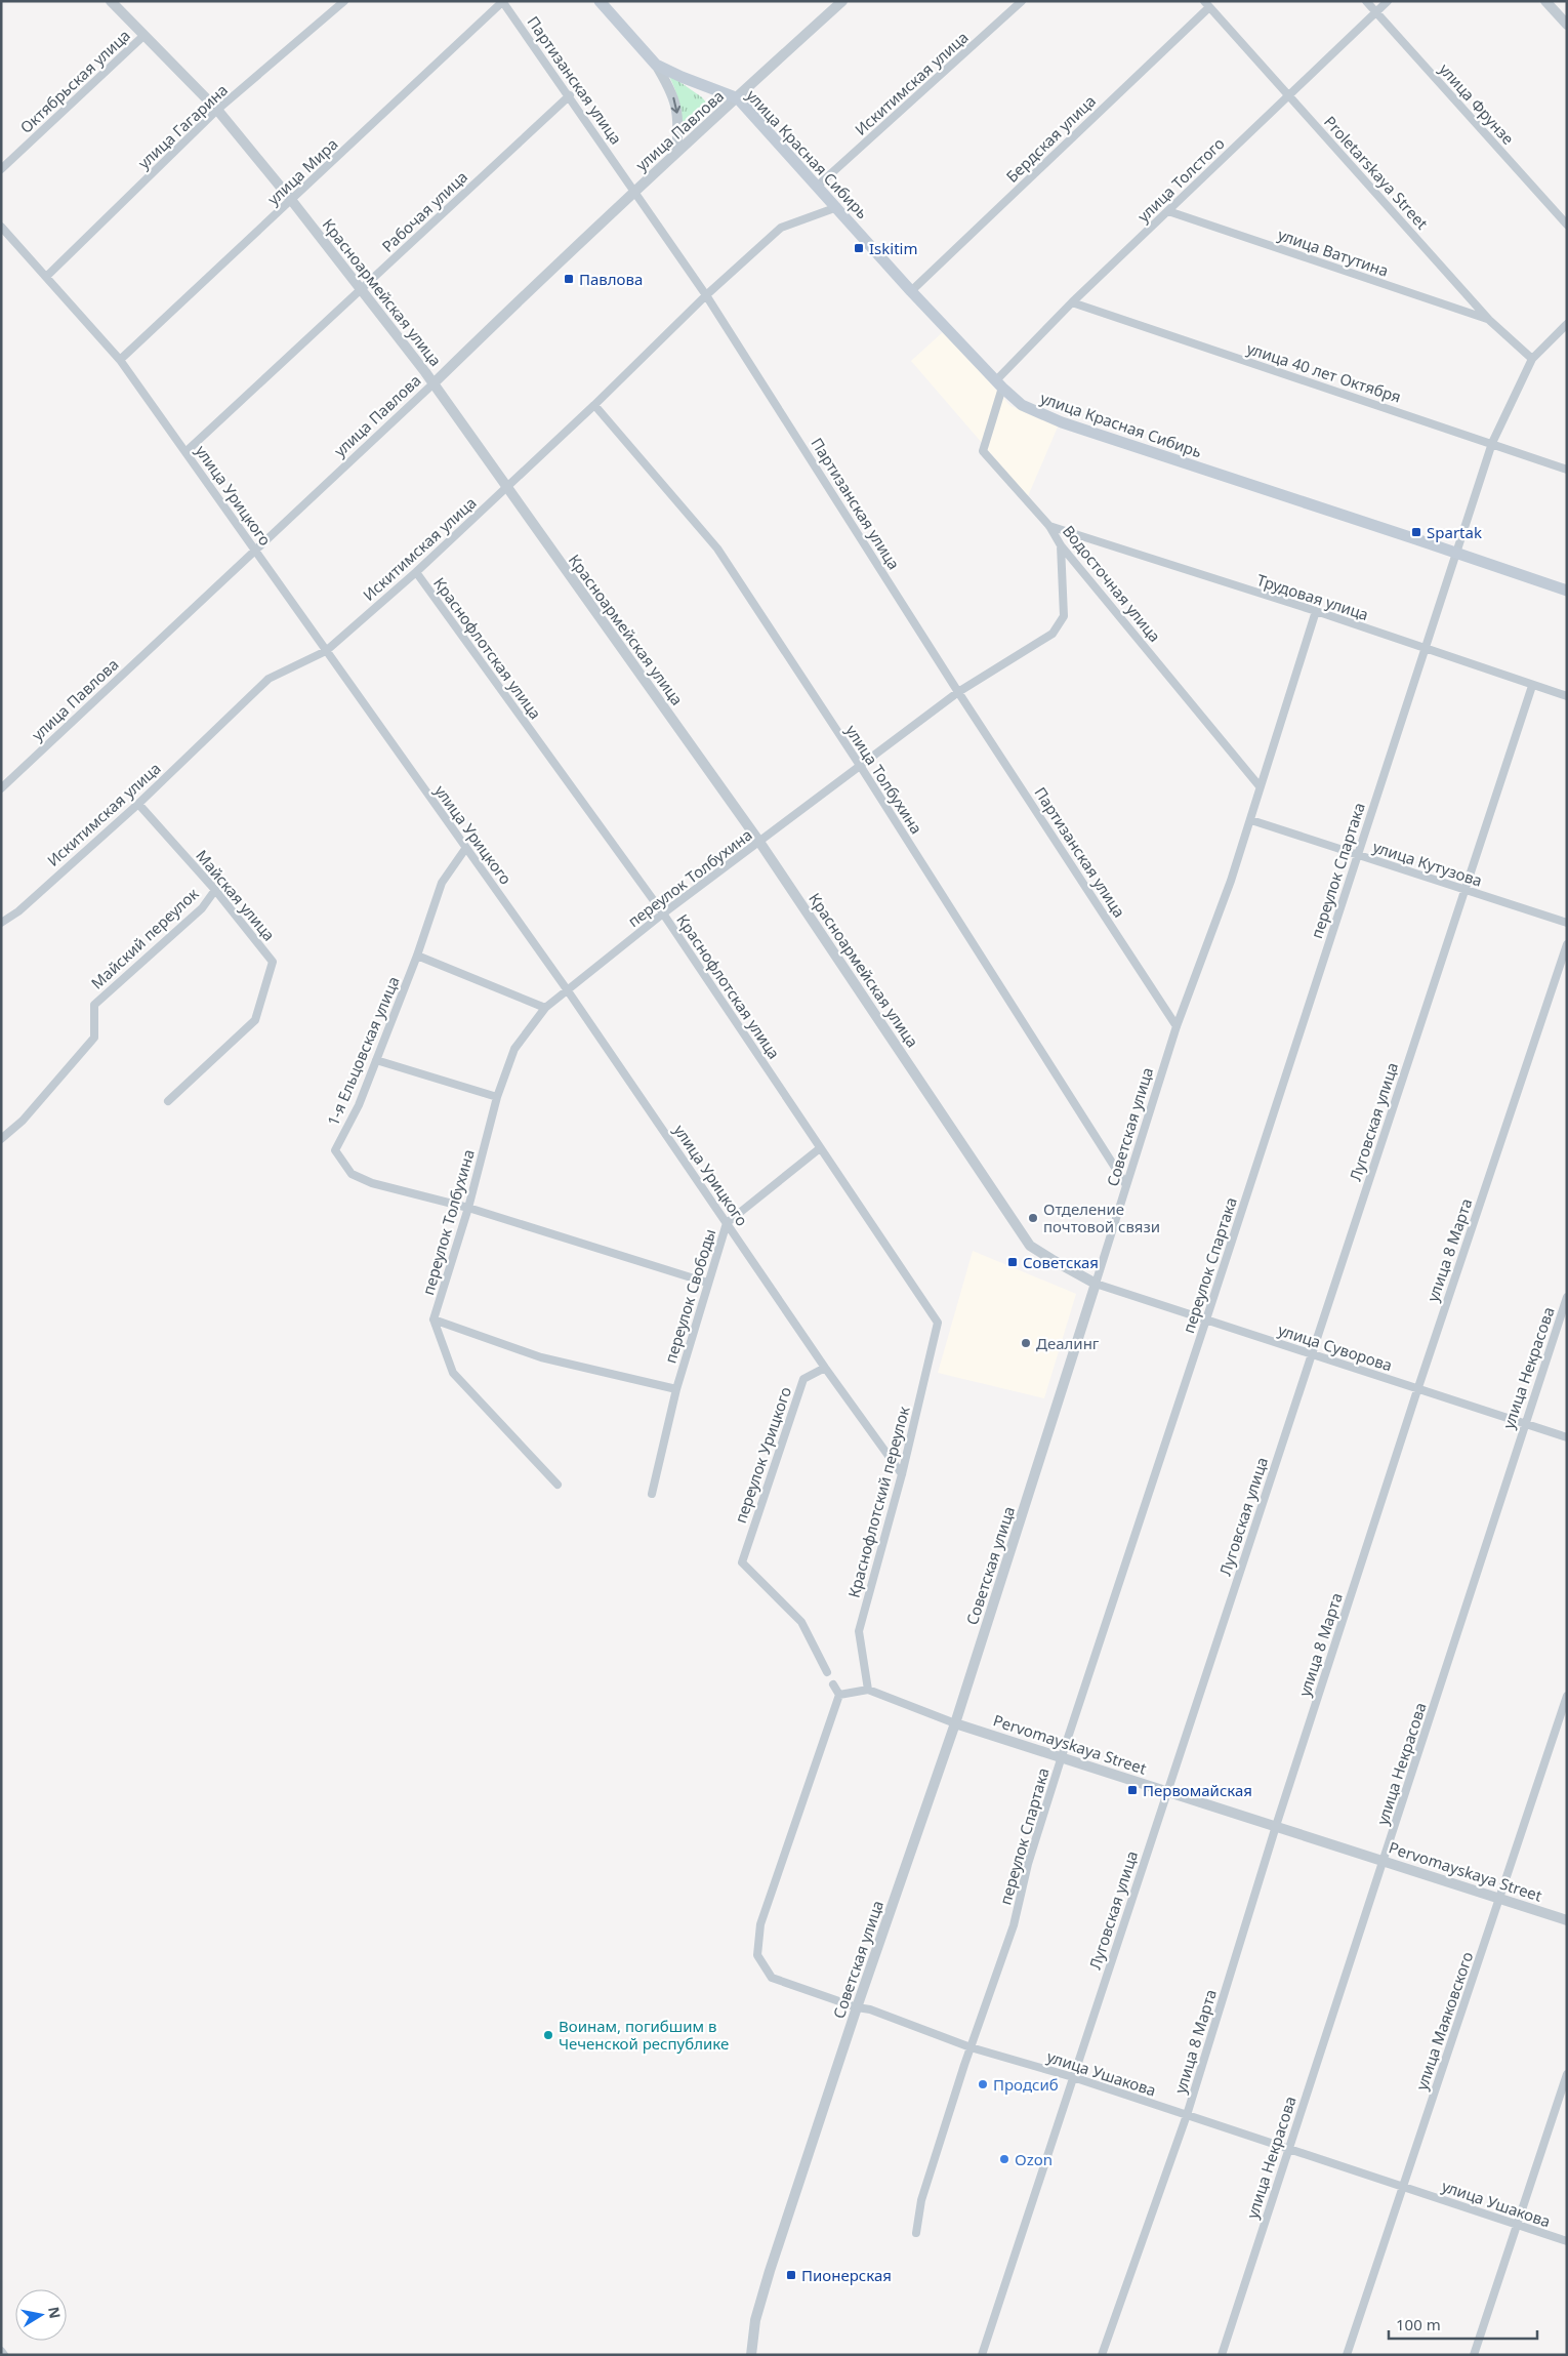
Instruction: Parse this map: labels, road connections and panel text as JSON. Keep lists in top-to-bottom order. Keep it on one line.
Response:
{"streets":{"main road":["улица Красная Сибирь"],"street":["Партизанская улица","Октябрьская улица","Искитимская улица","улица Фрунзе","улица Гагарина","улица Павлова","Бердская улица","улица Мира","Proletarskaya Street","улица Толстого","Рабочая улица","улица Ватутина","Красноармейская улица","улица 40 лет Октября","улица Урицкого","Водосточная улица","Трудовая улица","Краснофлотская улица","улица Толбухина","улица Кутузова","переулок Спартака","переулок Толбухина","Майская улица","Майский переулок","1-я Ельцовская улица","Луговская улица","Советская улица","улица 8 Марта","переулок Свободы","улица Суворова","улица Некрасова","переулок Урицкого","Краснофлотский переулок","Pervomayskaya Street","улица Маяковского","улица Ушакова"]},"crossings":[["Партизанская улица","Искитимская улица"],["Партизанская улица","улица Павлова"],["Партизанская улица","улица Мира"],["Партизанская улица","Рабочая улица"],["Партизанская улица","переулок Толбухина"],["Партизанская улица","Советская улица"],["Октябрьская улица","Красноармейская улица"],["Искитимская улица","улица Красная Сибирь"],["Искитимская улица","Красноармейская улица"],["Искитимская улица","улица Урицкого"],["Искитимская улица","Краснофлотская улица"],["Искитимская улица","улица Толбухина"],["Искитимская улица","Майская улица"],["улица Фрунзе","улица Толстого"],["улица Гагарина","Красноармейская улица"],["улица Гагарина","улица Урицкого"],["улица Павлова","улица Красная Сибирь"],["улица Павлова","Красноармейская улица"],["улица Павлова","улица Урицкого"],["Бердская улица","улица Красная Сибирь"],["Бердская улица","Proletarskaya Street"],["улица Красная Сибирь","улица Толстого"],["улица Красная Сибирь","Водосточная улица"],["улица Красная Сибирь","переулок Спартака"],["улица Мира","Красноармейская улица"],["улица Мира","улица Урицкого"],["Proletarskaya Street","улица Толстого"],["Proletarskaya Street","улица Ватутина"],["Proletarskaya Street","переулок Спартака"],["улица Толстого","улица Ватутина"],["улица Толстого","улица 40 лет Октября"],["улица Толстого","Водосточная улица"],["Рабочая улица","Красноармейская улица"],["Рабочая улица","улица Урицкого"],["Красноармейская улица","переулок Толбухина"],["Красноармейская улица","Советская улица"],["Красноармейская улица","улица Суворова"],["улица 40 лет Октября","переулок Спартака"],["улица Урицкого","переулок Толбухина"],["улица Урицкого","1-я Ельцовская улица"],["улица Урицкого","переулок Свободы"],["улица Урицкого","переулок Урицкого"],["улица Урицкого","Краснофлотский переулок"],["Водосточная улица","Трудовая улица"],["Водосточная улица","переулок Толбухина"],["Водосточная улица","Советская улица"],["Трудовая улица","переулок Спартака"],["Трудовая улица","Луговская улица"],["Трудовая улица","Советская улица"],["Краснофлотская улица","переулок Толбухина"],["Краснофлотская улица","переулок Свободы"],["Краснофлотская улица","Краснофлотский переулок"],["улица Толбухина","переулок Толбухина"],["улица Толбухина","Советская улица"],["улица Кутузова","переулок Спартака"],["улица Кутузова","Луговская улица"],["улица Кутузова","Советская улица"],["переулок Спартака","улица Суворова"],["переулок Спартака","Pervomayskaya Street"],["переулок Спартака","улица Ушакова"],["переулок Толбухина","1-я Ельцовская улица"],["Майская улица","Майский переулок"],["1-я Ельцовская улица","переулок Свободы"],["Луговская улица","улица Суворова"],["Луговская улица","Pervomayskaya Street"],["Луговская улица","улица Ушакова"],["Советская улица","улица Суворова"],["Советская улица","Pervomayskaya Street"],["Советская улица","улица Ушакова"],["улица 8 Марта","улица Суворова"],["улица 8 Марта","Pervomayskaya Street"],["улица 8 Марта","улица Ушакова"],["улица Суворова","улица Некрасова"],["улица Некрасова","Pervomayskaya Street"],["улица Некрасова","улица Ушакова"],["Краснофлотский переулок","Pervomayskaya Street"],["Pervomayskaya Street","улица Маяковского"],["улица Маяковского","улица Ушакова"]],"places":{"transit":["Iskitim","Павлова","Spartak","Советская","Первомайская","Пионерская"],"other":["Отделение почтовой связи","Деалинг","Воинам, погибшим в Чеченской республике","Продсиб","Ozon"]},"scale_bar":"100 m","north":"right"}
